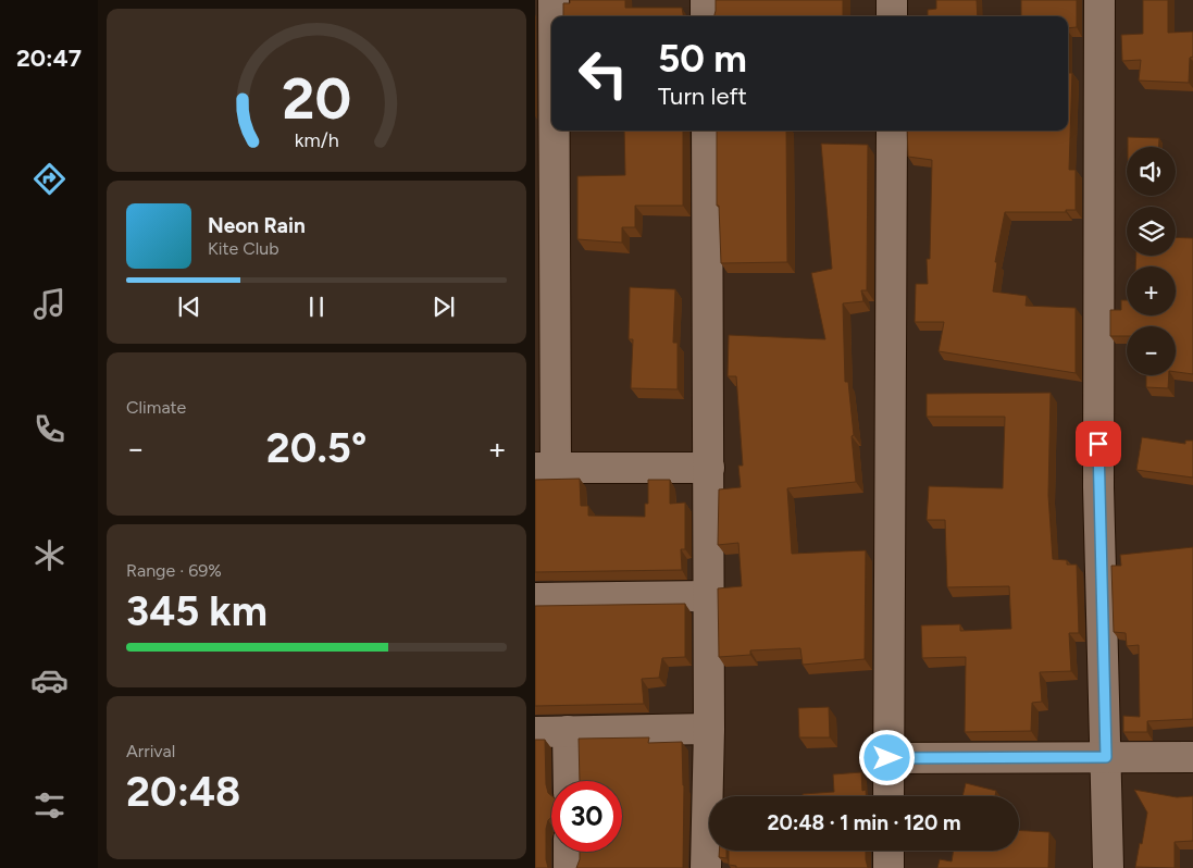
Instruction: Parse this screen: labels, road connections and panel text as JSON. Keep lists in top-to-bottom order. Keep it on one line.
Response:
{"page":{"tabs":"20:47","turn":["50 m","Turn left"],"map_buttons":["+","−"],"song":["Neon Rain","Kite Club"],"tile":["Climate",["Range · 69%","345 km"],["Arrival","20:48"]],"heat":["−","20.5°","+"],"limit":"30","trip":"20:48 · 1 min · 120 m","gauge":["20","km/h"]}}
